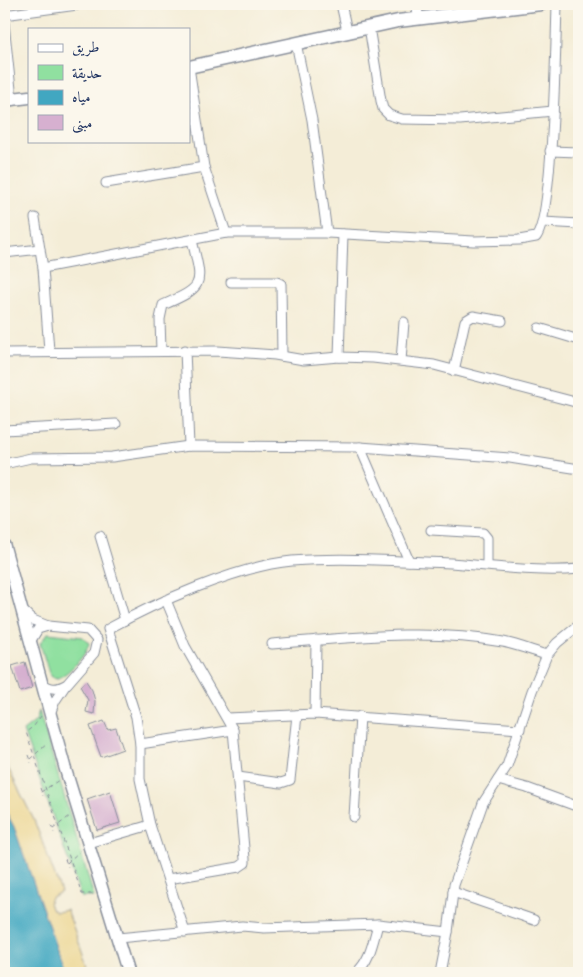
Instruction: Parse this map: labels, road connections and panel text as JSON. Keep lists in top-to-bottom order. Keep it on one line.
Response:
{"legend":["طريق","حديقة","مياه","مبنى"]}
